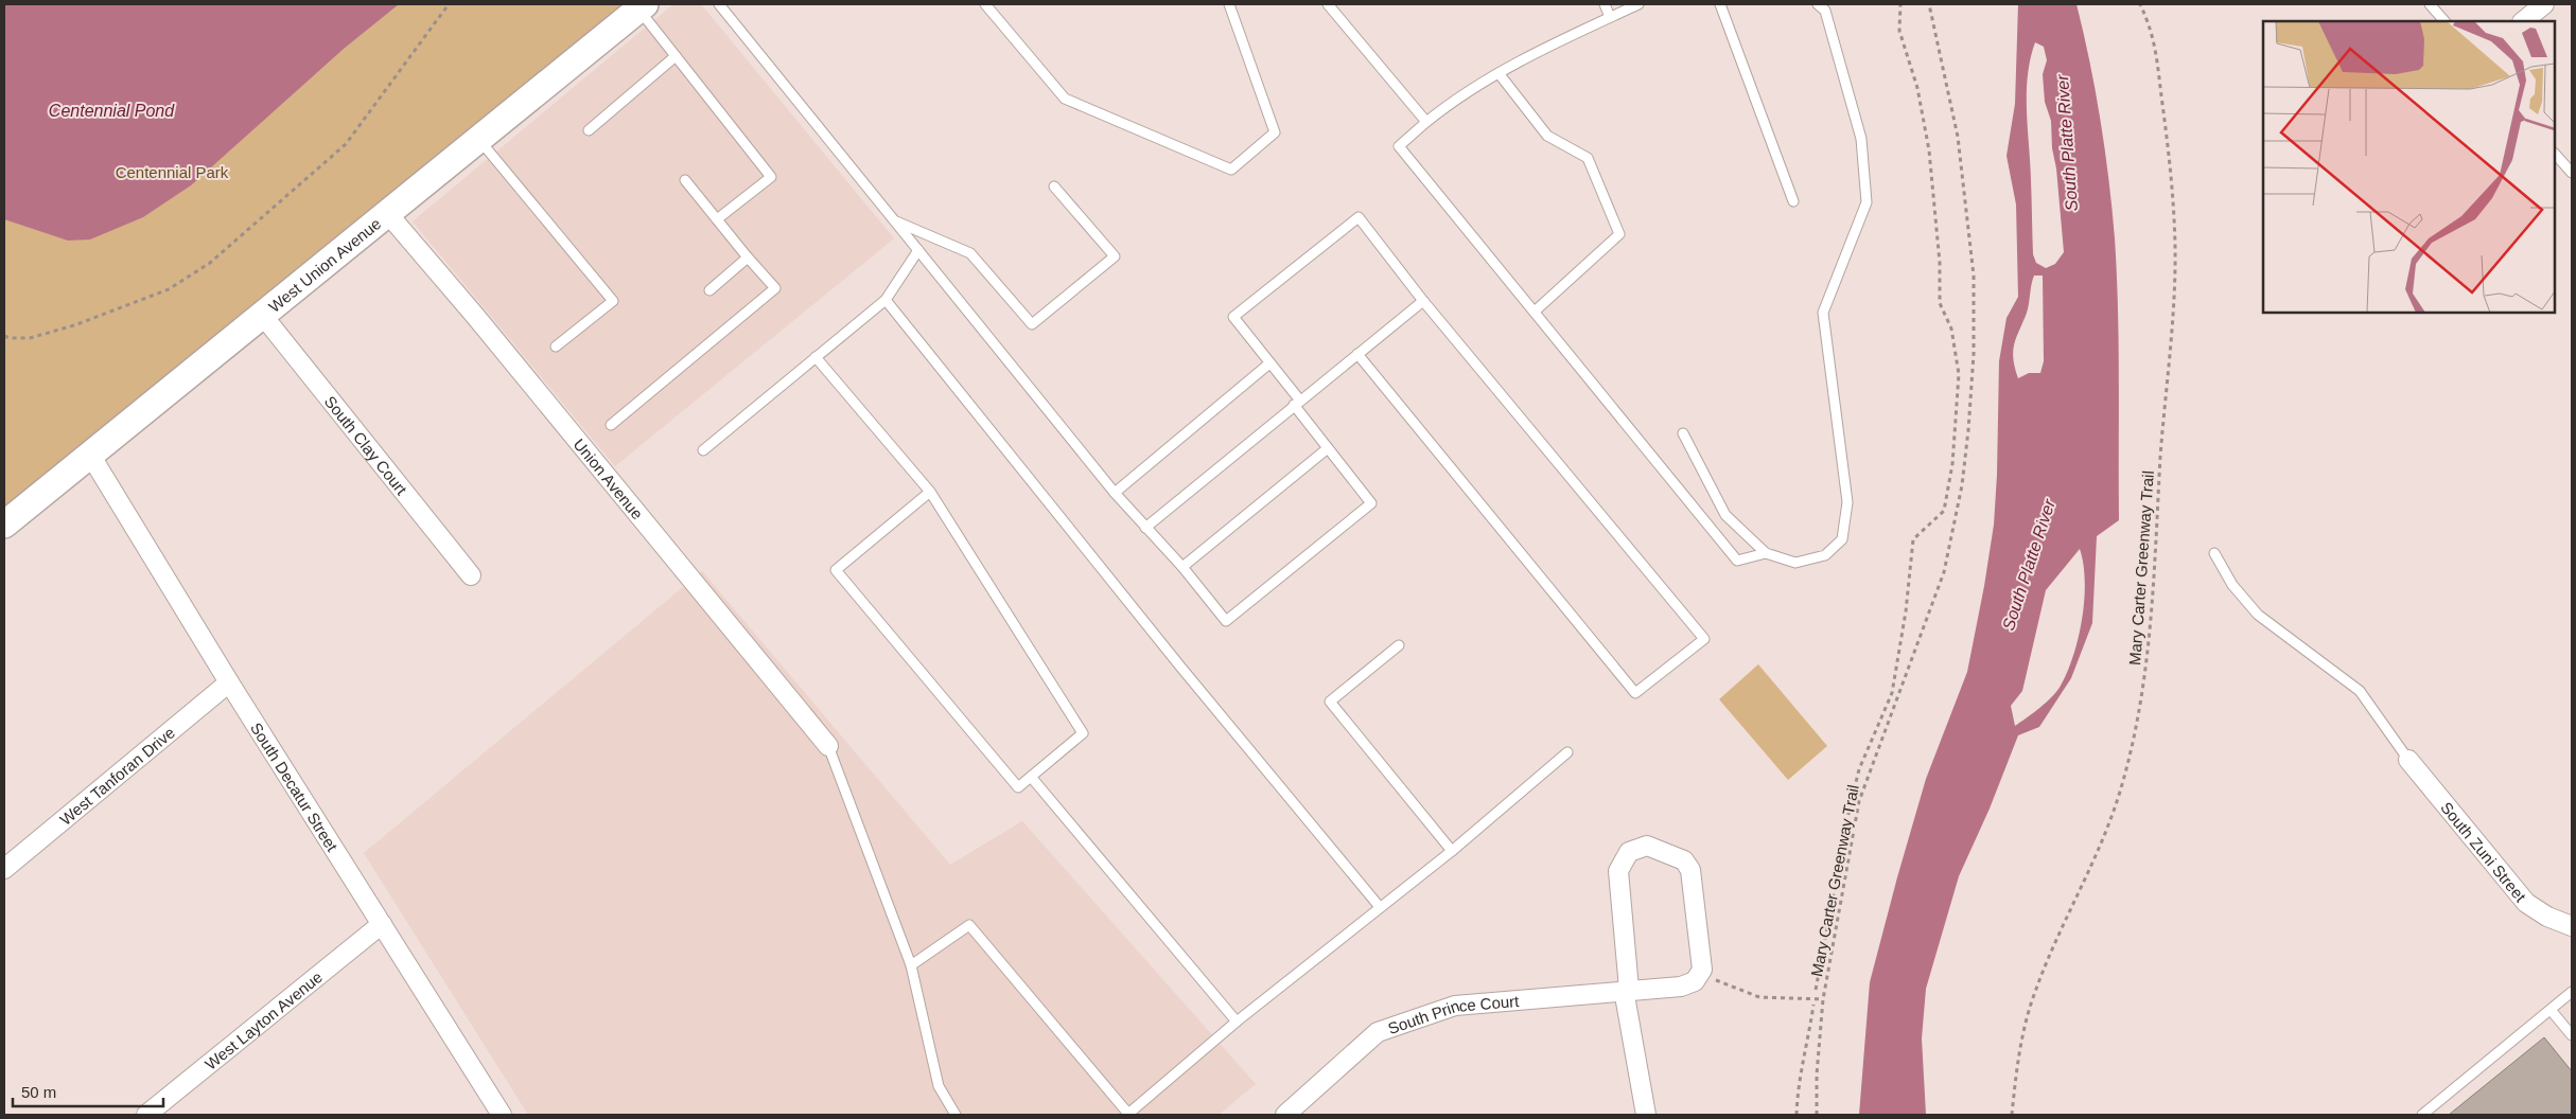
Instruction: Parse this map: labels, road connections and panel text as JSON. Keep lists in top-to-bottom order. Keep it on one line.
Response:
{"streets":{"street":["West Union Avenue","South Clay Court","Union Avenue","West Tanforan Drive","South Decatur Street","South Zuni Street","South Prince Court","West Layton Avenue"],"path":["Mary Carter Greenway Trail"]},"crossings":[["West Union Avenue","South Clay Court"],["West Union Avenue","Union Avenue"],["West Union Avenue","South Decatur Street"],["West Tanforan Drive","South Decatur Street"],["South Decatur Street","West Layton Avenue"]],"water":["Centennial Pond","South Platte River"],"parks":["Centennial Park"],"scale_bar":"50 m"}
